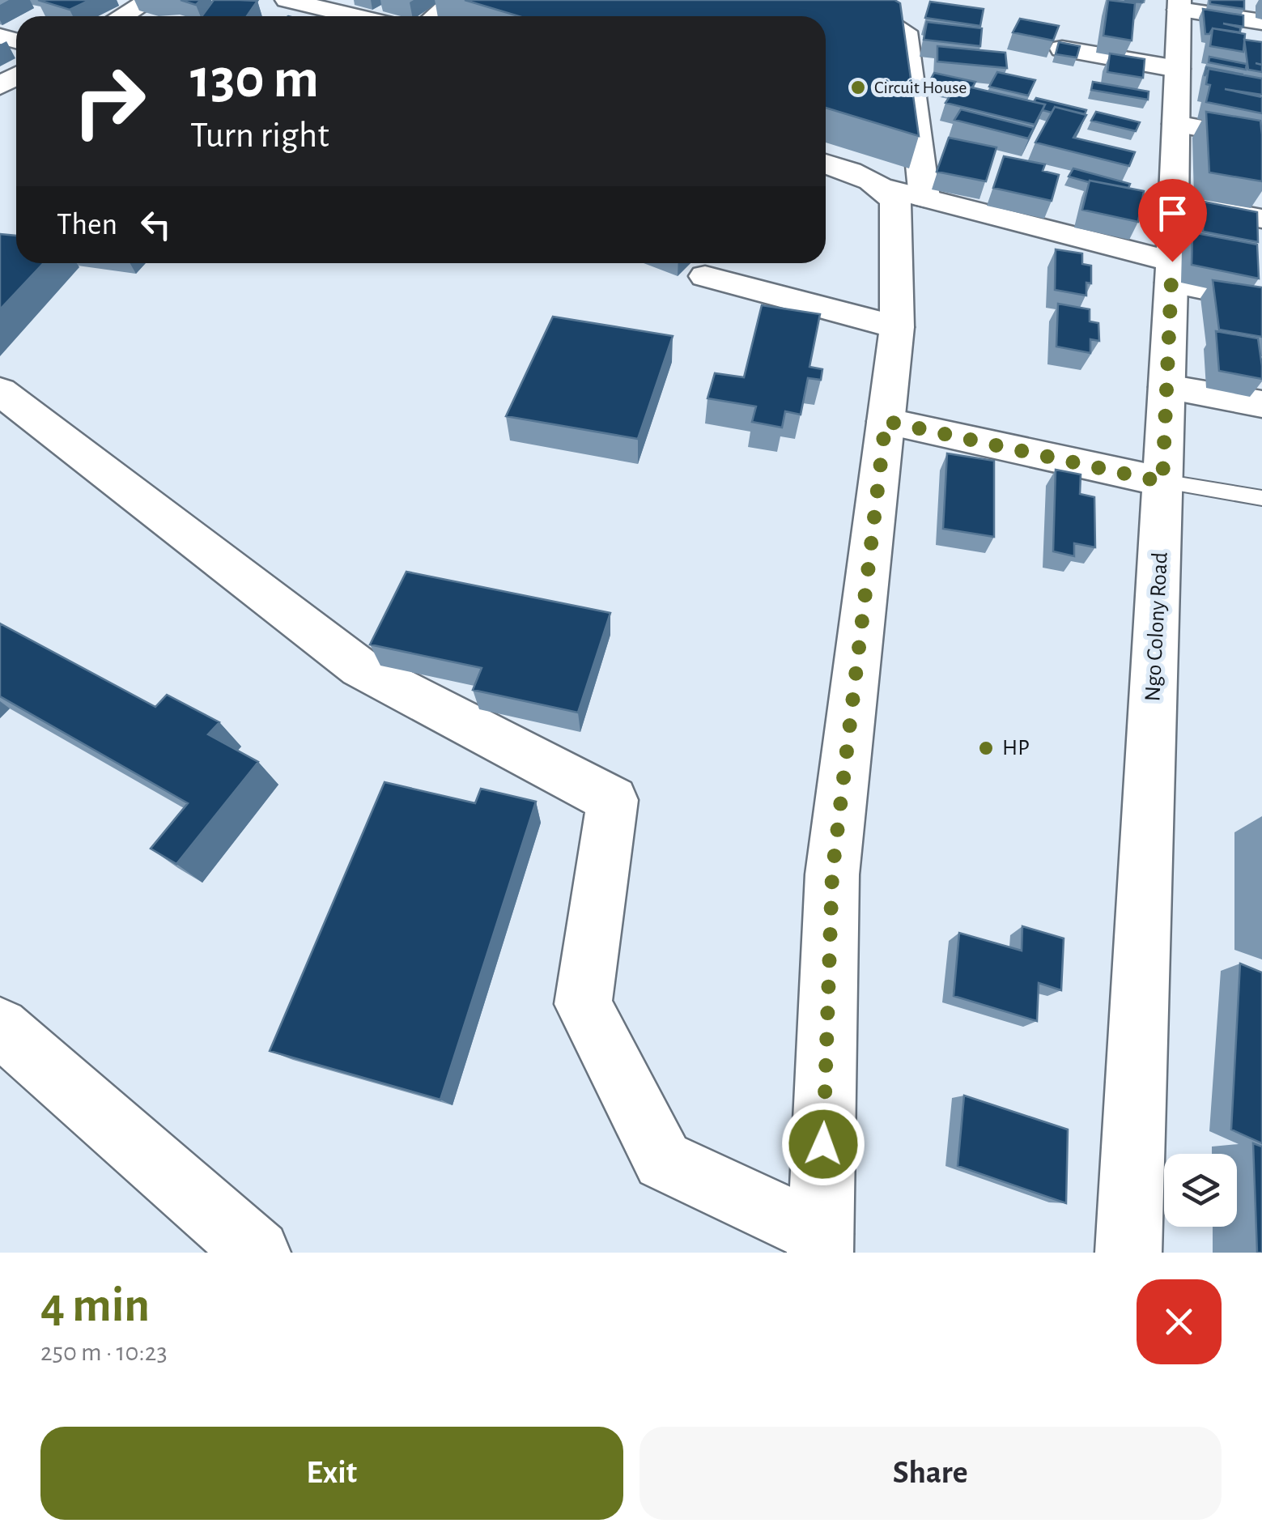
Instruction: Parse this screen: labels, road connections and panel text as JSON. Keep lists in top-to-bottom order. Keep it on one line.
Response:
{"streets":{"street":["Ngo Colony Road"]},"places":["Circuit House","HP"],"page":{"turn":["130 m","Turn right"],"then":"Then","heading":["4 min","250 m · 10:23"],"buttons":["Exit","Share"]}}
